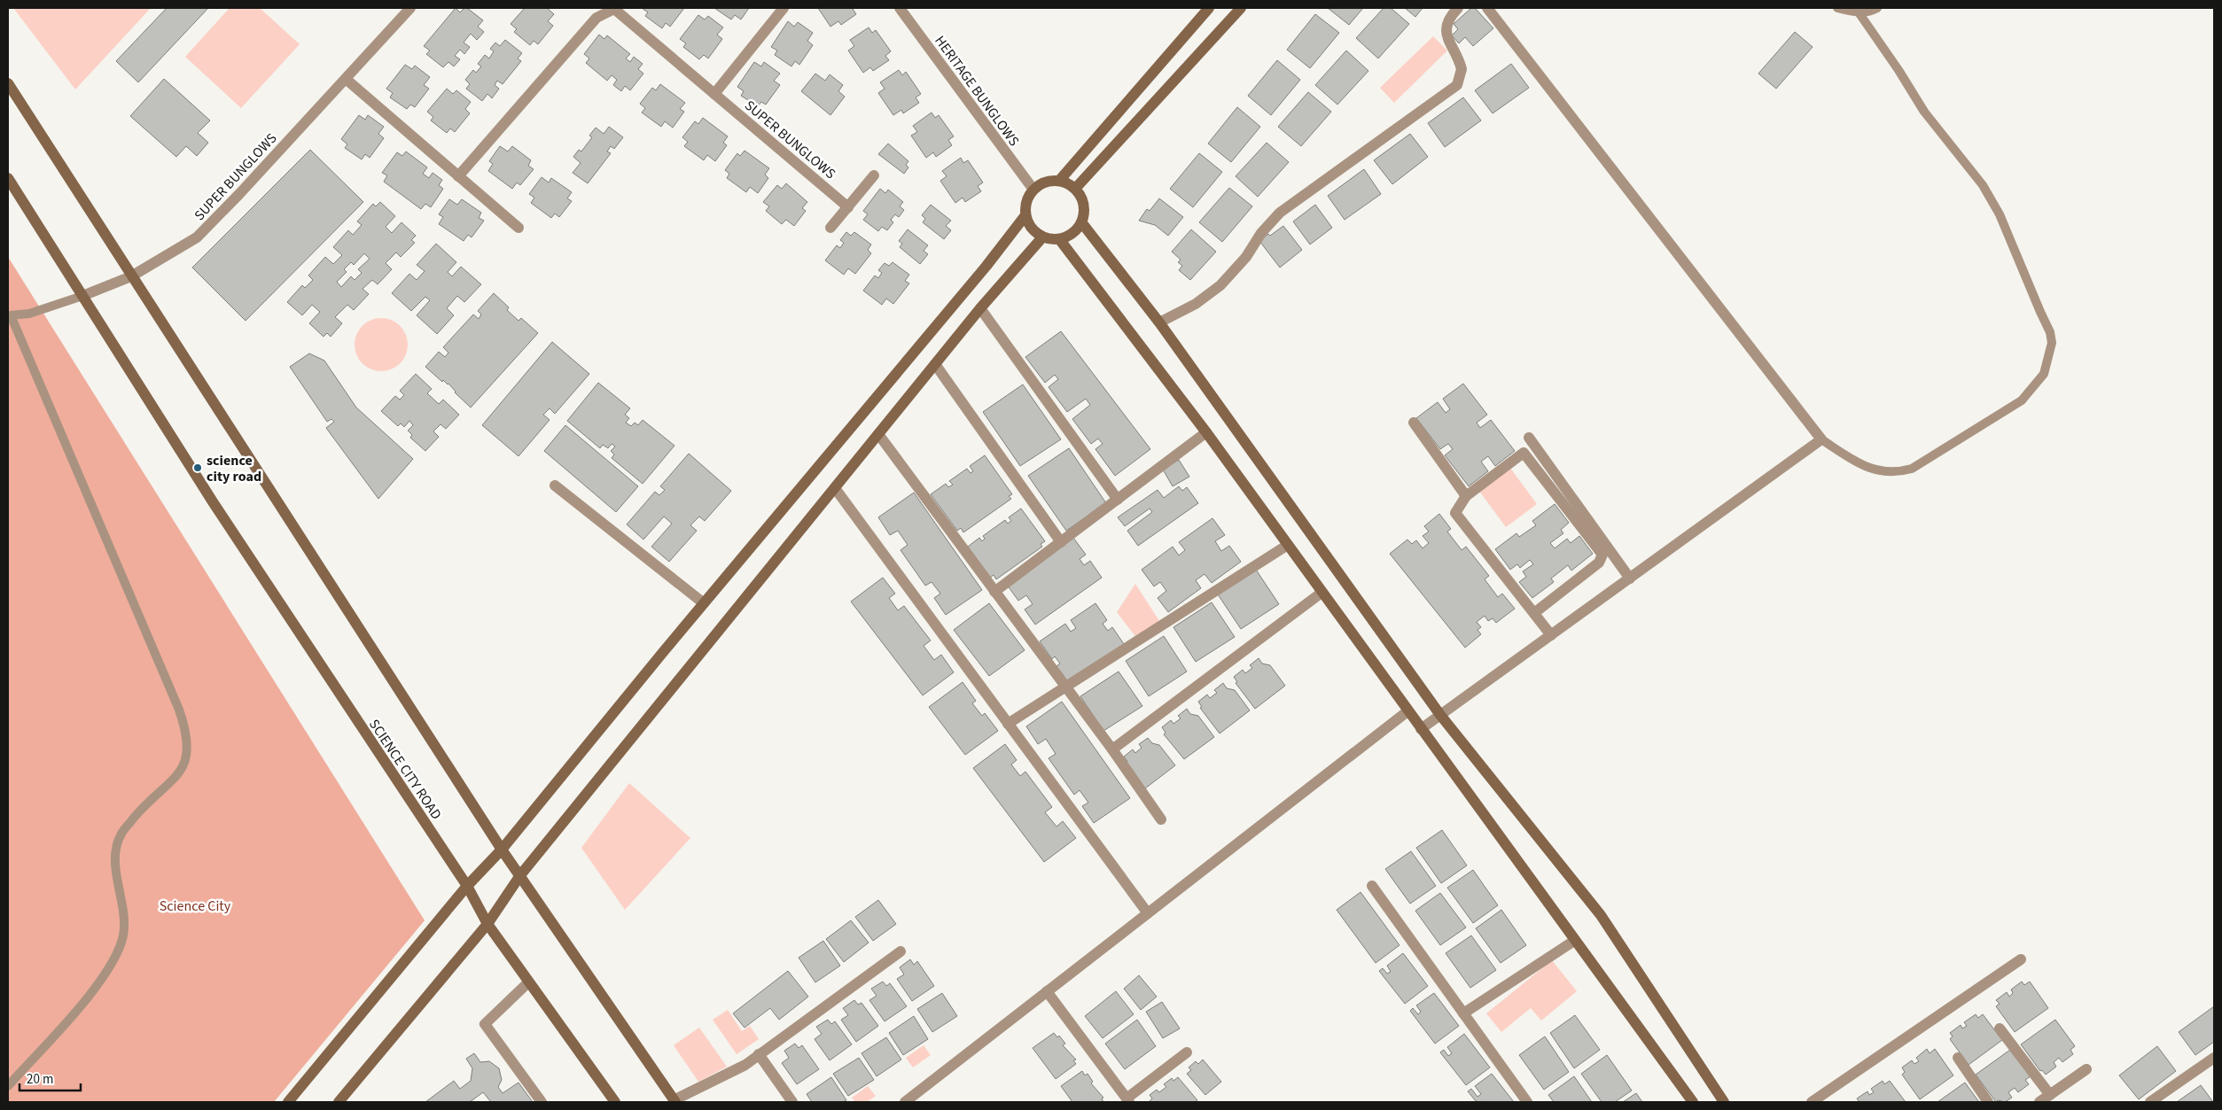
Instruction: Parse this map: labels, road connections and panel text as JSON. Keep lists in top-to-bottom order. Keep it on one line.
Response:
{"streets":{"street":["HERITAGE BUNGLOWS","SUPER BUNGLOWS","SCIENCE CITY ROAD"]},"crossings":[["SUPER BUNGLOWS","SCIENCE CITY ROAD"]],"parks":["Science City"],"places":["science city road"],"scale_bar":"20 m"}
